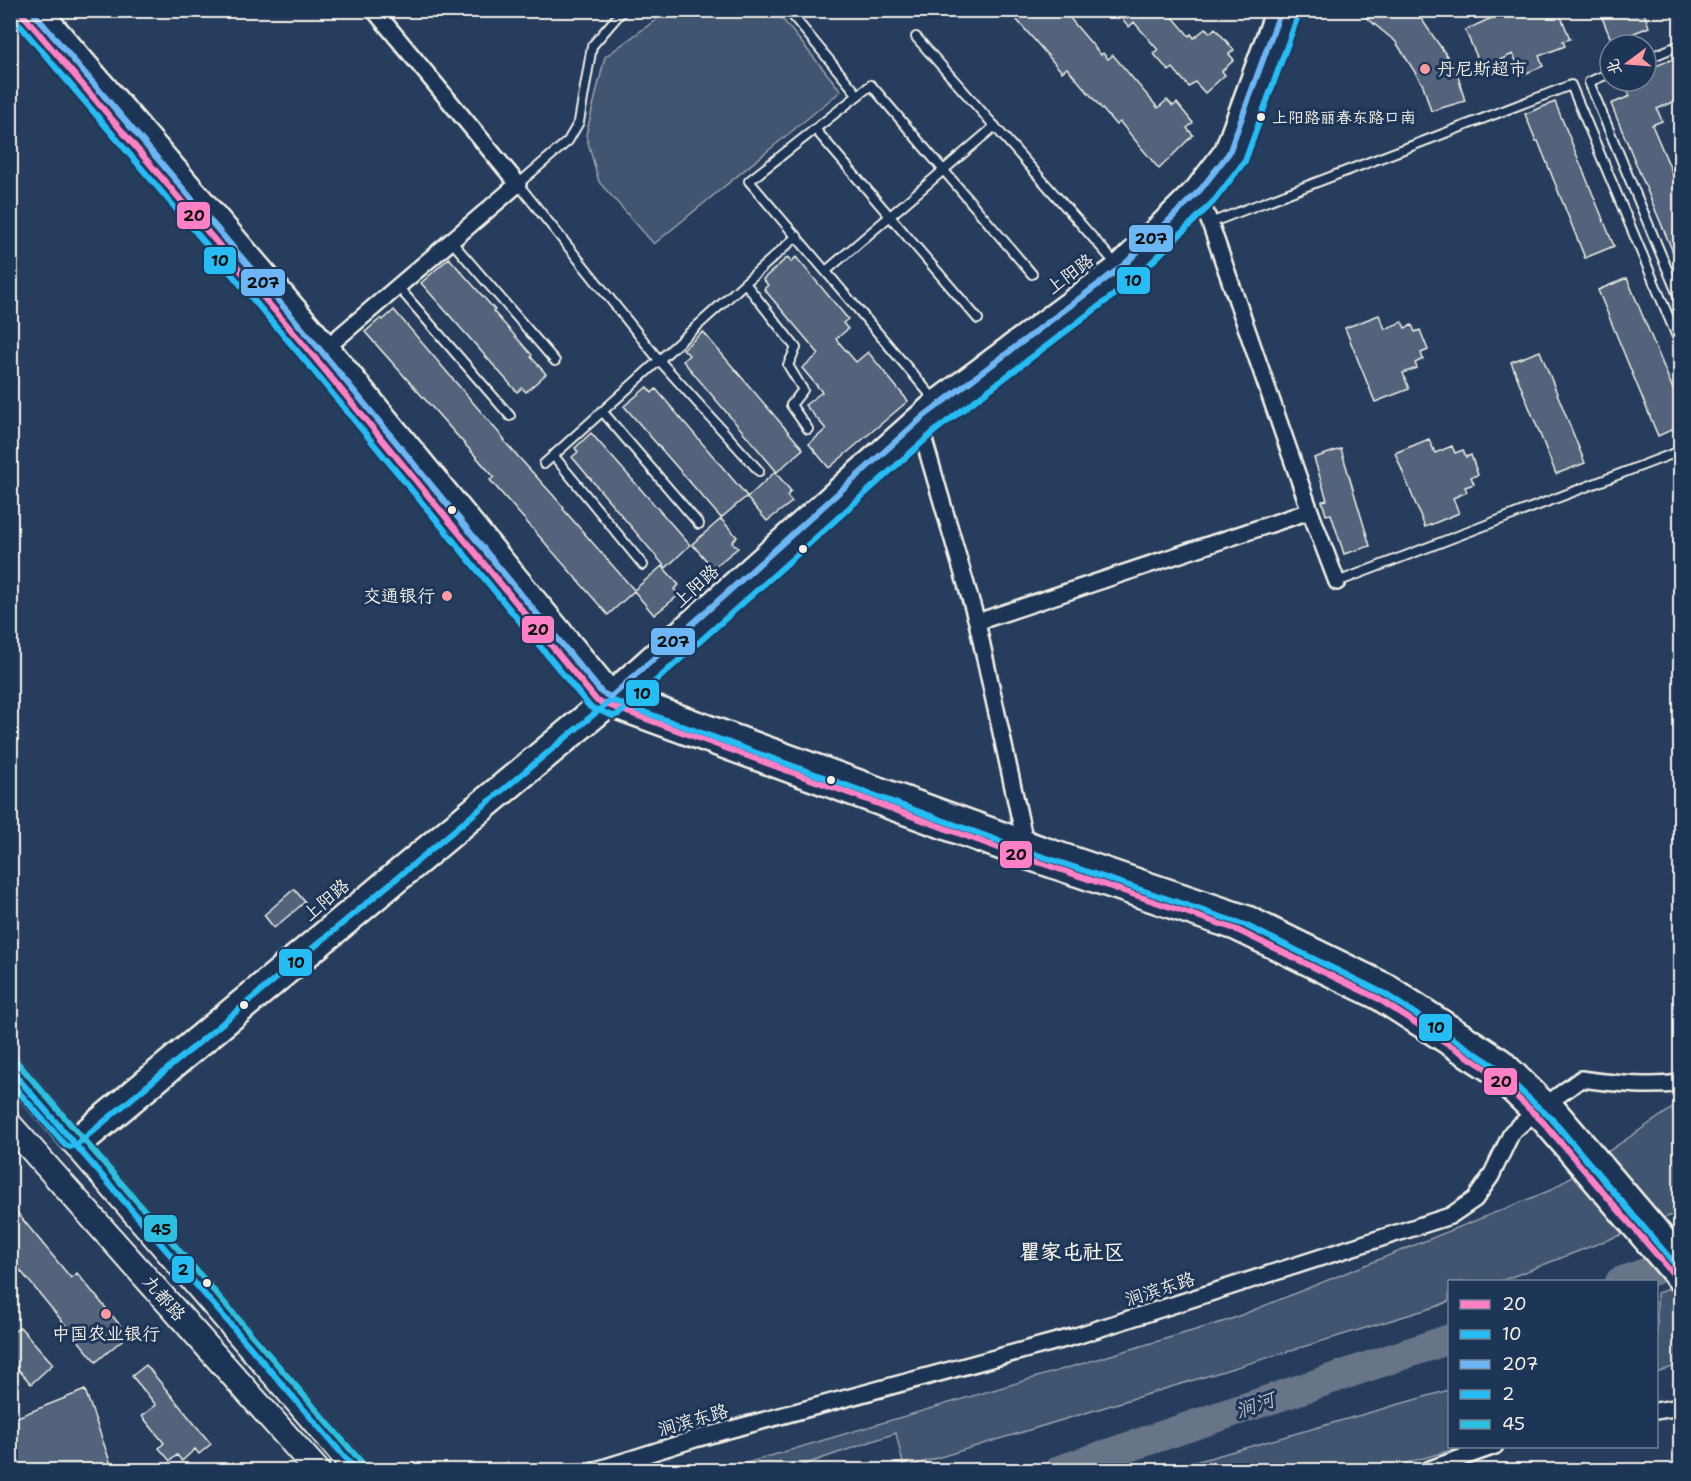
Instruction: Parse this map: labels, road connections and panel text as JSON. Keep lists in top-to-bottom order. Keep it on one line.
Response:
{"streets":{"main road":["九都路"],"street":["上阳路","涧滨东路"]},"crossings":[["上阳路","九都路"]],"districts":["瞿家屯社区"],"water":["涧河"],"places":["丹尼斯超市","上阳路丽春东路口南","交通银行","中国农业银行"],"lines":["transit line 20","transit line 207","transit line 10","transit line 45","transit line 2"],"legend":["20","10","207","2","45"],"north":"left"}
